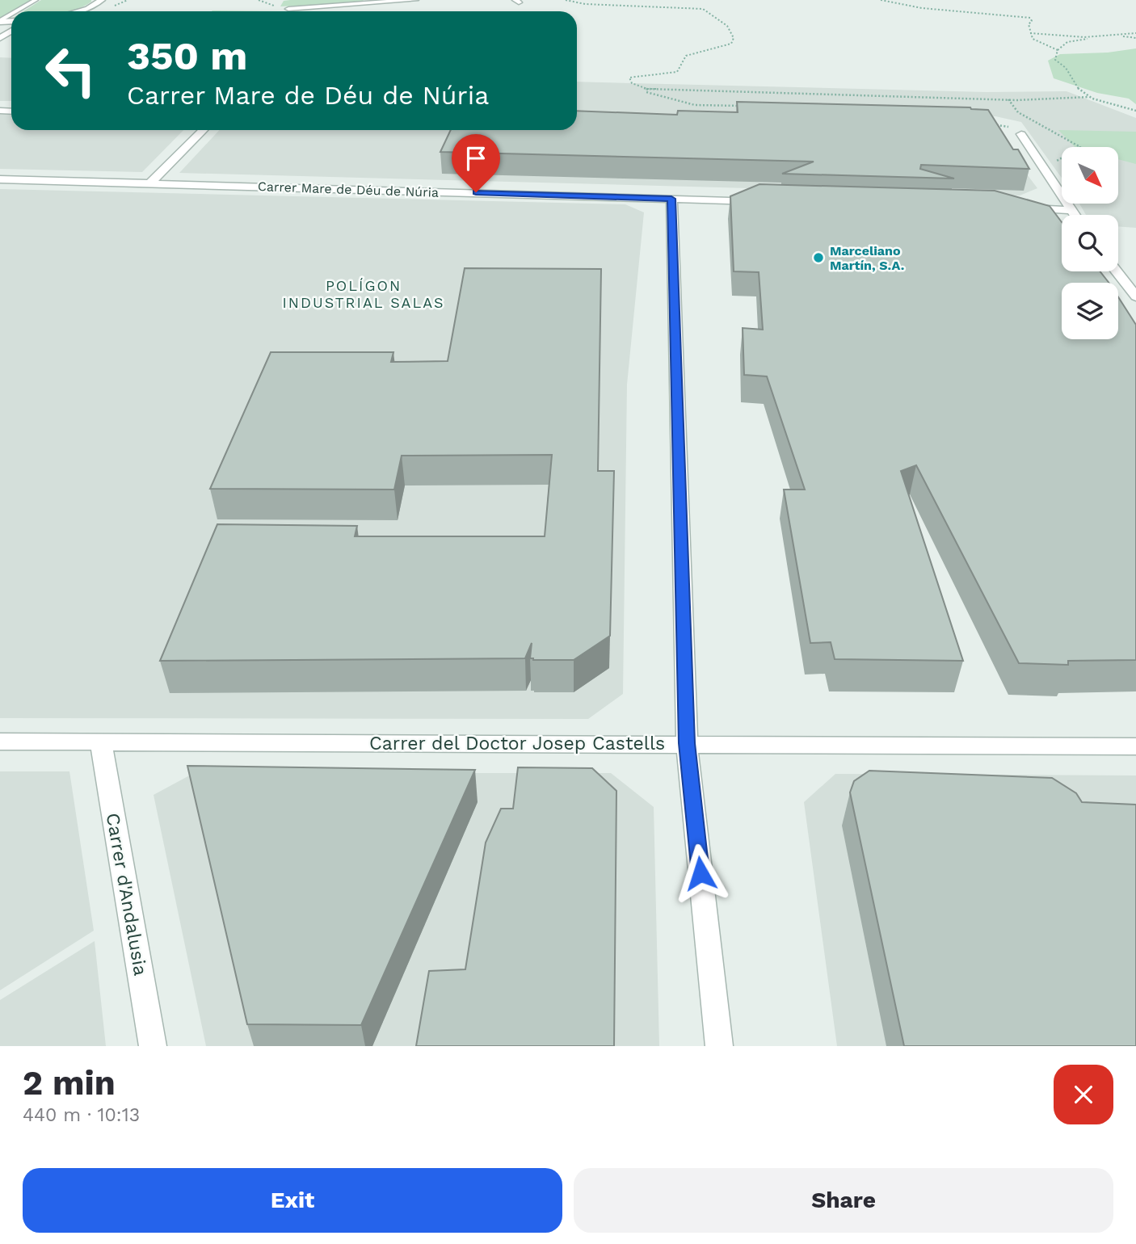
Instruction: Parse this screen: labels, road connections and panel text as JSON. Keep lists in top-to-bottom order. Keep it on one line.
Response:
{"streets":{"street":["Carrer Mare de Déu de Núria","Carrer del Doctor Josep Castells","Carrer d'Andalusia"]},"crossings":[["Carrer del Doctor Josep Castells","Carrer d'Andalusia"]],"districts":["POLÍGON INDUSTRIAL SALAS"],"places":["Marceliano Martín, S.A."],"north":"bottom right","page":{"turn":["350 m","Carrer Mare de Déu de Núria"],"heading":["2 min","440 m · 10:13"],"buttons":["Exit","Share"]}}
